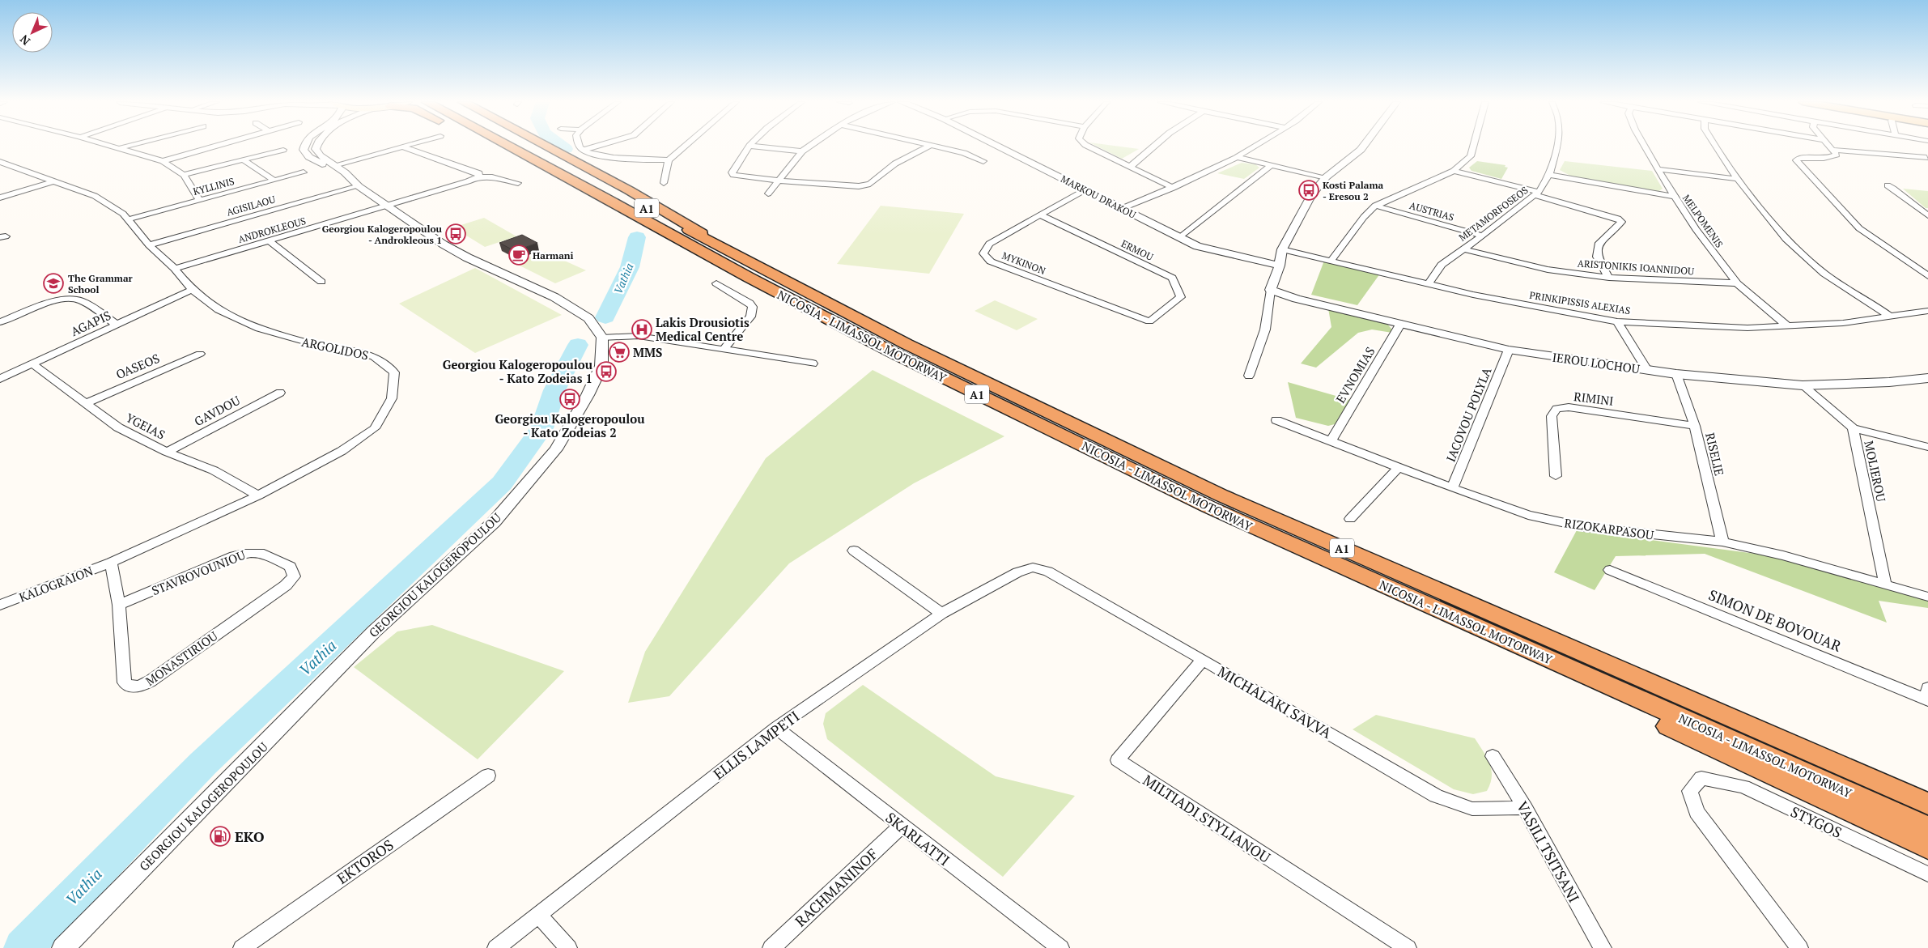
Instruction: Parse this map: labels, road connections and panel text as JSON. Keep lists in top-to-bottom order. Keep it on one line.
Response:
{"streets":{"highway":["A1","NICOSIA - LIMASSOL MOTORWAY"],"street":["KYLLINIS","MARKOU DRAKOU","AGISILAOU","AUSTRIAS","METAMORFOSEOS","MELPOMENIS","ANDROKLEOUS","ERMOU","MYKINON","ARISTONIKIS IOANNIDOU","PRINKIPISSIS ALEXIAS","AGAPIS","ARGOLIDOS","IEROU LOCHOU","OASEOS","EVNOMIAS","RIMINI","GAVDOU","IACOVOU POLYLA","YGEIAS","RISELIE","MOLIEROU","RIZOKARPASOU","STAVROVOUNIOU","GEORGIOU KALOGEROPOULOU","KALOGRAION","SIMON DE BOVOUAR","MONASTIRIOU","MICHALAKI SAVVA","ELLIS LAMPETI","MILTIADI STYLIANOU","STYGOS","SKARLATTI","VASILI TSITSANI","EKTOROS","RACHMANINOF"]},"crossings":[["KYLLINIS","ARGOLIDOS"],["MARKOU DRAKOU","MYKINON"],["AGISILAOU","ARGOLIDOS"],["AUSTRIAS","METAMORFOSEOS"],["METAMORFOSEOS","ARISTONIKIS IOANNIDOU"],["METAMORFOSEOS","PRINKIPISSIS ALEXIAS"],["MELPOMENIS","ARISTONIKIS IOANNIDOU"],["MELPOMENIS","PRINKIPISSIS ALEXIAS"],["ANDROKLEOUS","ARGOLIDOS"],["ERMOU","MYKINON"],["AGAPIS","ARGOLIDOS"],["AGAPIS","YGEIAS"],["ARGOLIDOS","YGEIAS"],["ARGOLIDOS","KALOGRAION"],["ARGOLIDOS","MONASTIRIOU"],["IEROU LOCHOU","EVNOMIAS"],["IEROU LOCHOU","IACOVOU POLYLA"],["IEROU LOCHOU","RISELIE"],["IEROU LOCHOU","MOLIEROU"],["OASEOS","YGEIAS"],["EVNOMIAS","RIZOKARPASOU"],["RIMINI","RISELIE"],["GAVDOU","YGEIAS"],["IACOVOU POLYLA","RIZOKARPASOU"],["RISELIE","RIZOKARPASOU"],["MOLIEROU","RIZOKARPASOU"],["STAVROVOUNIOU","MONASTIRIOU"],["KALOGRAION","MONASTIRIOU"],["MICHALAKI SAVVA","ELLIS LAMPETI"],["MICHALAKI SAVVA","MILTIADI STYLIANOU"],["MICHALAKI SAVVA","VASILI TSITSANI"],["ELLIS LAMPETI","SKARLATTI"],["SKARLATTI","RACHMANINOF"]],"water":["Vathia"],"places":{"bus stop":["Kosti Palama - Eresou 2","Georgiou Kalogeropoulou - Androkleous 1","Georgiou Kalogeropoulou - Kato Zodeias 1","Georgiou Kalogeropoulou - Kato Zodeias 2"],"cafe":["Harmani"],"school or university":["The Grammar School"],"hospital":["Lakis Drousiotis Medical Centre"],"supermarket":["MMS"],"fuel station":["EKO"]},"north":"bottom left"}
